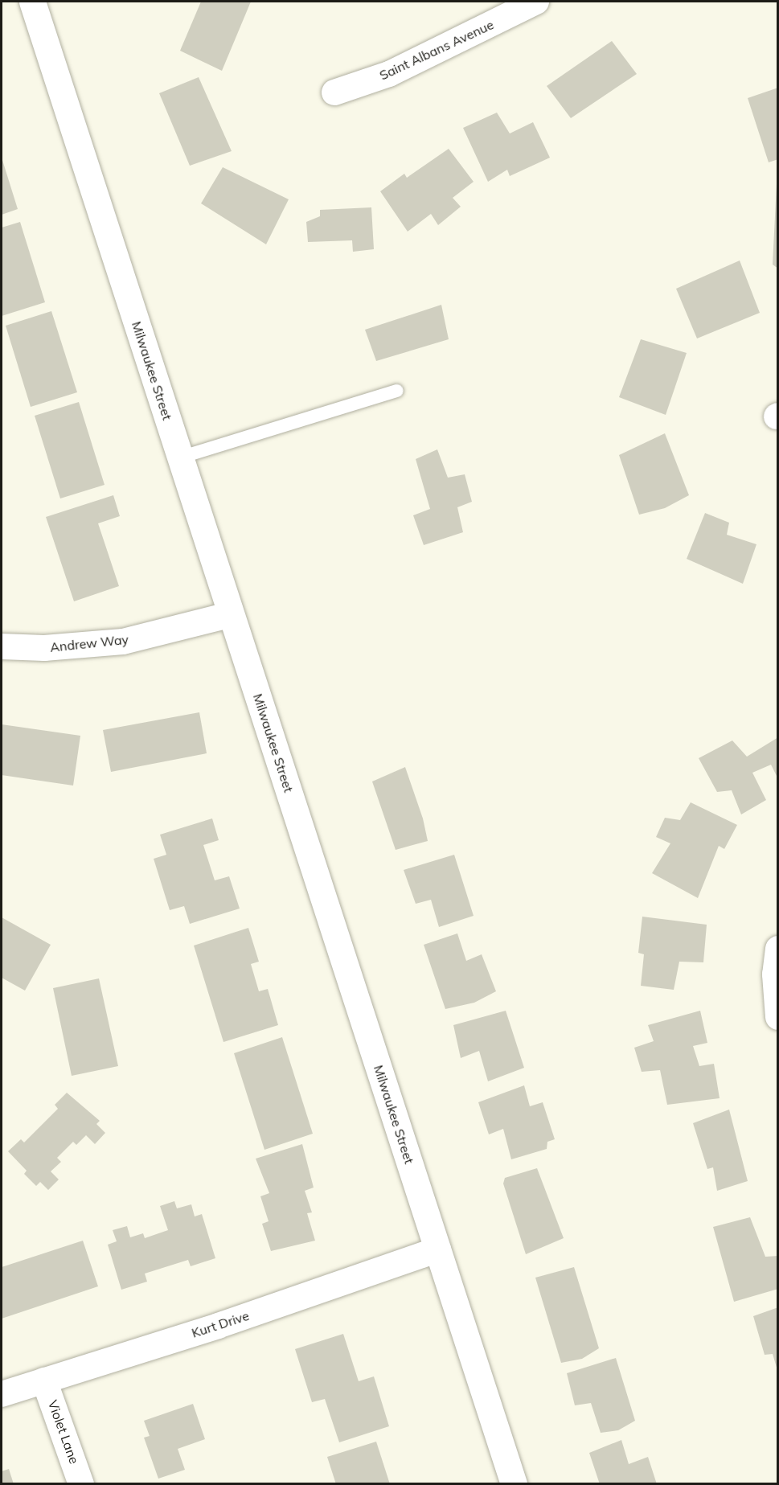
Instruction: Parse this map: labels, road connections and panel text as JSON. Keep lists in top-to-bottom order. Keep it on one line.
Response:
{"streets":{"street":["Saint Albans Avenue","Milwaukee Street","Andrew Way","Kurt Drive","Violet Lane"]},"crossings":[["Milwaukee Street","Andrew Way"],["Milwaukee Street","Kurt Drive"],["Kurt Drive","Violet Lane"]]}
